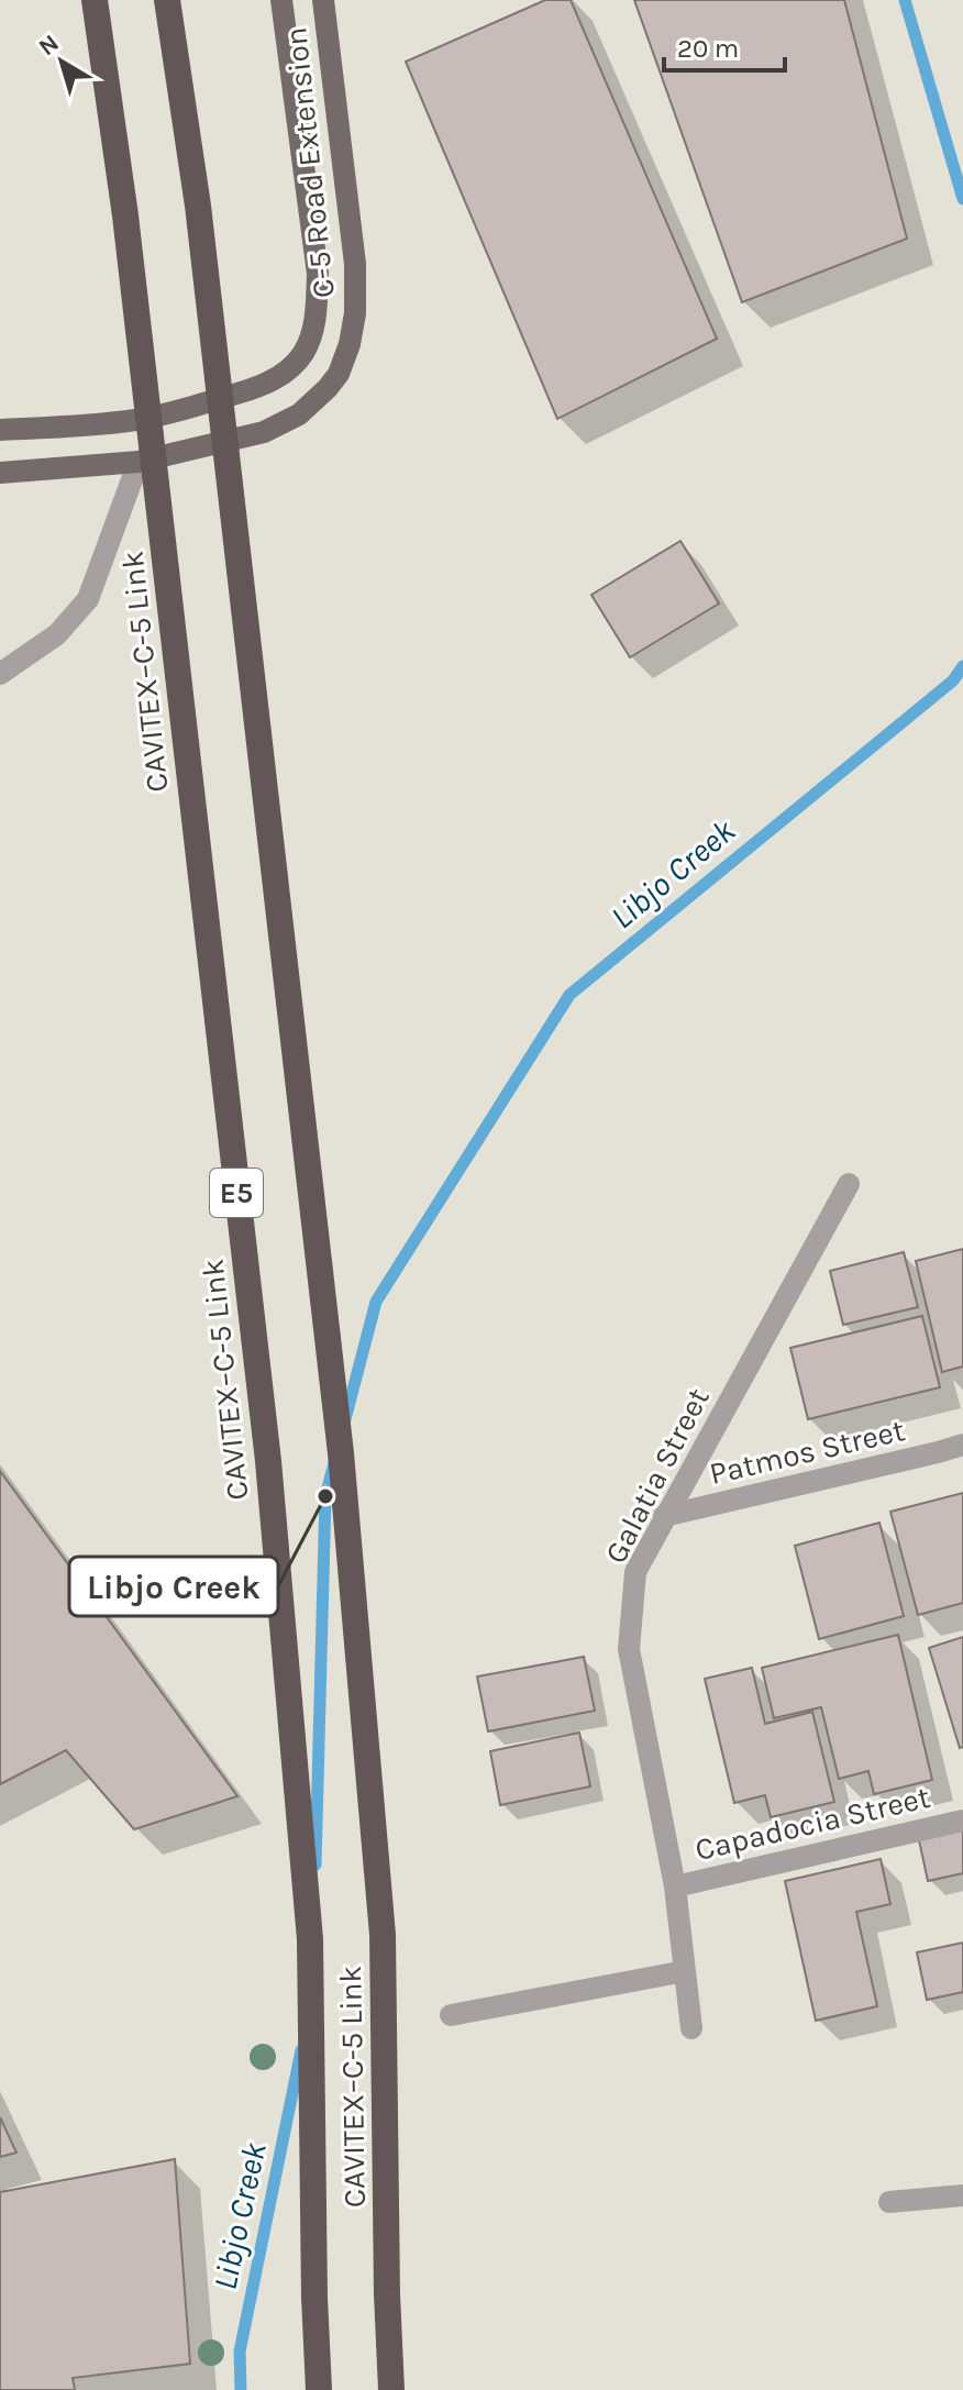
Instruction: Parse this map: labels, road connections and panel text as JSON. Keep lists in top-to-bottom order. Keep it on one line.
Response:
{"streets":{"highway":["CAVITEX–C-5 Link","E5"],"main road":["C-5 Road Extension"],"street":["Patmos Street","Galatia Street","Capadocia Street"]},"crossings":[["Patmos Street","Galatia Street"],["Galatia Street","Capadocia Street"]],"water":["Libjo Creek"],"places":["Libjo Creek"],"scale_bar":"20 m","north":"top left"}
